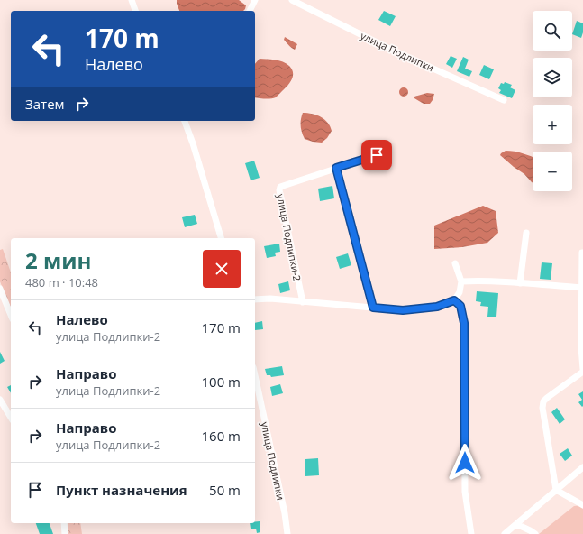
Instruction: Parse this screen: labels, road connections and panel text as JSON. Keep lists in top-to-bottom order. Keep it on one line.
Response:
{"streets":{"street":["улица Подлипки","улица Подлипки-2"]},"page":{"map_buttons":["+","−"],"turn":["170 m","Налево"],"then":"Затем","heading":["2 мин","480 m · 10:48"],"list":[{"name":"Налево","note":"улица Подлипки-2","value":"170 m"},{"name":"Направо","note":"улица Подлипки-2","value":"100 m"},{"name":"Направо","note":"улица Подлипки-2","value":"160 m"},{"name":"Пункт назначения","value":"50 m"}]}}
